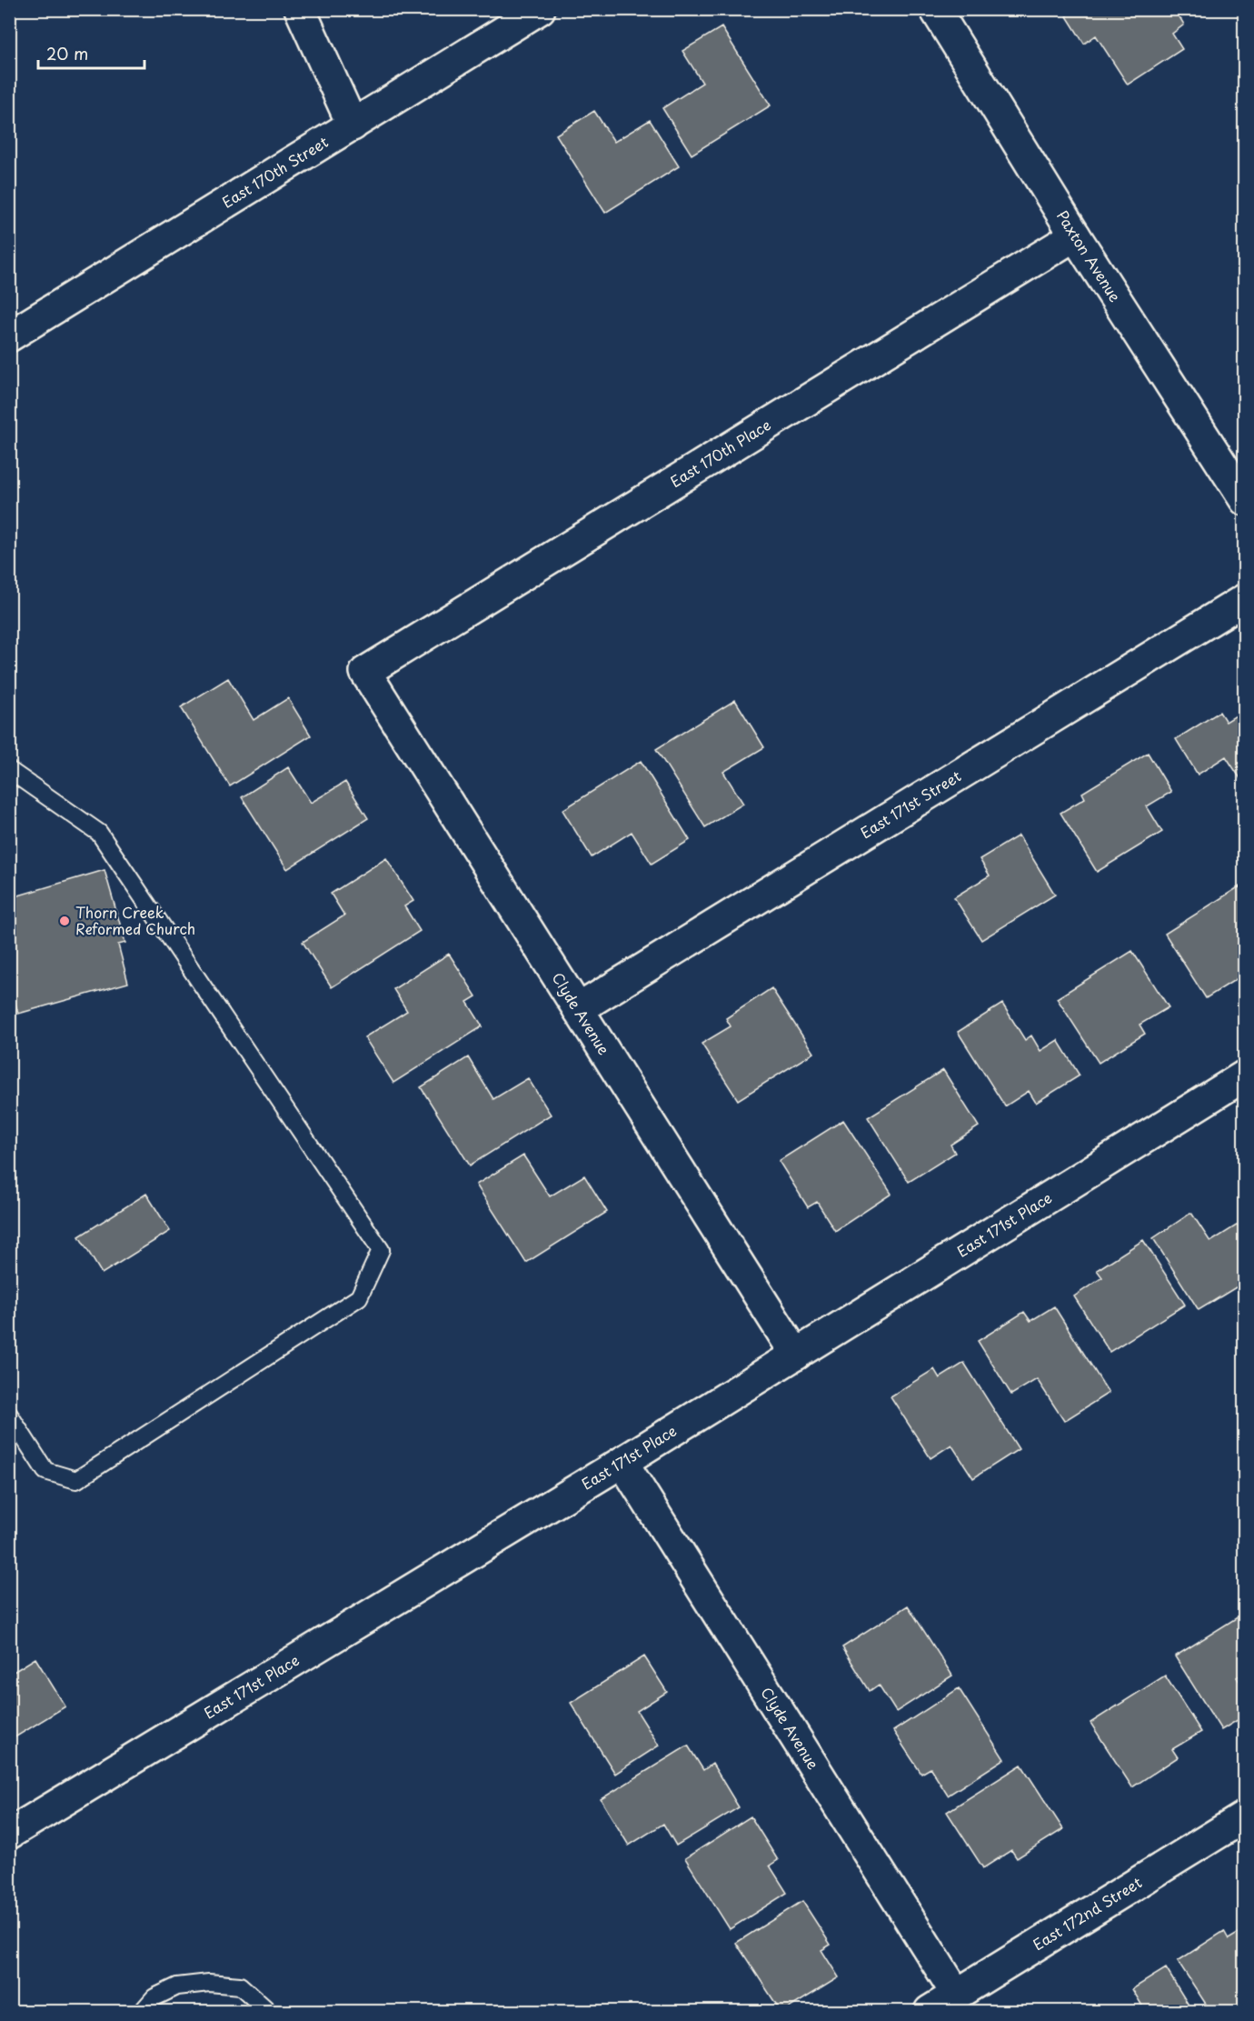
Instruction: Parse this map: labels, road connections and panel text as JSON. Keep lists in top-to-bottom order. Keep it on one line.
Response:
{"streets":{"street":["East 170th Street","Paxton Avenue","East 170th Place","East 171st Street","Clyde Avenue","East 171st Place","East 172nd Street"]},"crossings":[["Paxton Avenue","East 170th Place"],["East 170th Place","Clyde Avenue"],["East 171st Street","Clyde Avenue"],["Clyde Avenue","East 171st Place"],["Clyde Avenue","East 172nd Street"]],"places":["Thorn Creek Reformed Church"],"scale_bar":"20 m"}
